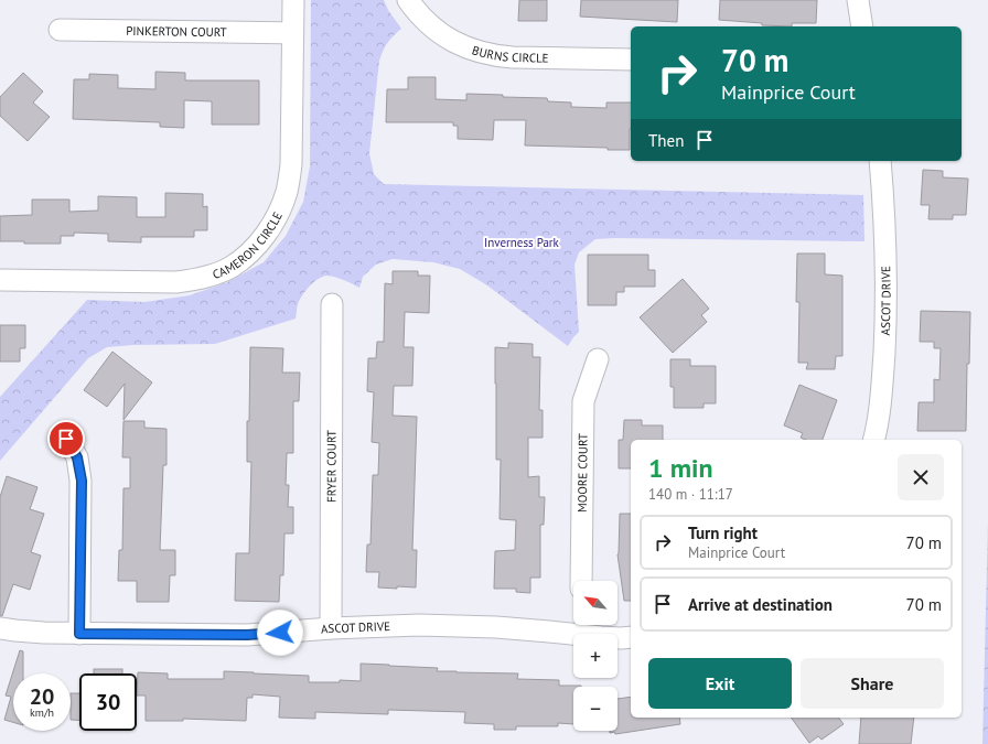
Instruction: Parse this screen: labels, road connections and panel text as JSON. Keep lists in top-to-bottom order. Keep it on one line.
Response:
{"streets":{"street":["PINKERTON COURT","BURNS CIRCLE","CAMERON CIRCLE","ASCOT DRIVE","FRYER COURT","MOORE COURT"]},"crossings":[["PINKERTON COURT","CAMERON CIRCLE"],["ASCOT DRIVE","FRYER COURT"]],"parks":["Inverness Park"],"north":"top left","page":{"turn":["70 m","Mainprice Court"],"then":"Then","heading":["1 min","140 m · 11:17"],"list":[{"name":"Turn right","note":"Mainprice Court","value":"70 m"},{"name":"Arrive at destination","value":"70 m"}],"map_buttons":["+","−"],"buttons":["Exit","Share"],"speed":"20 km/h","limit":"30"}}
